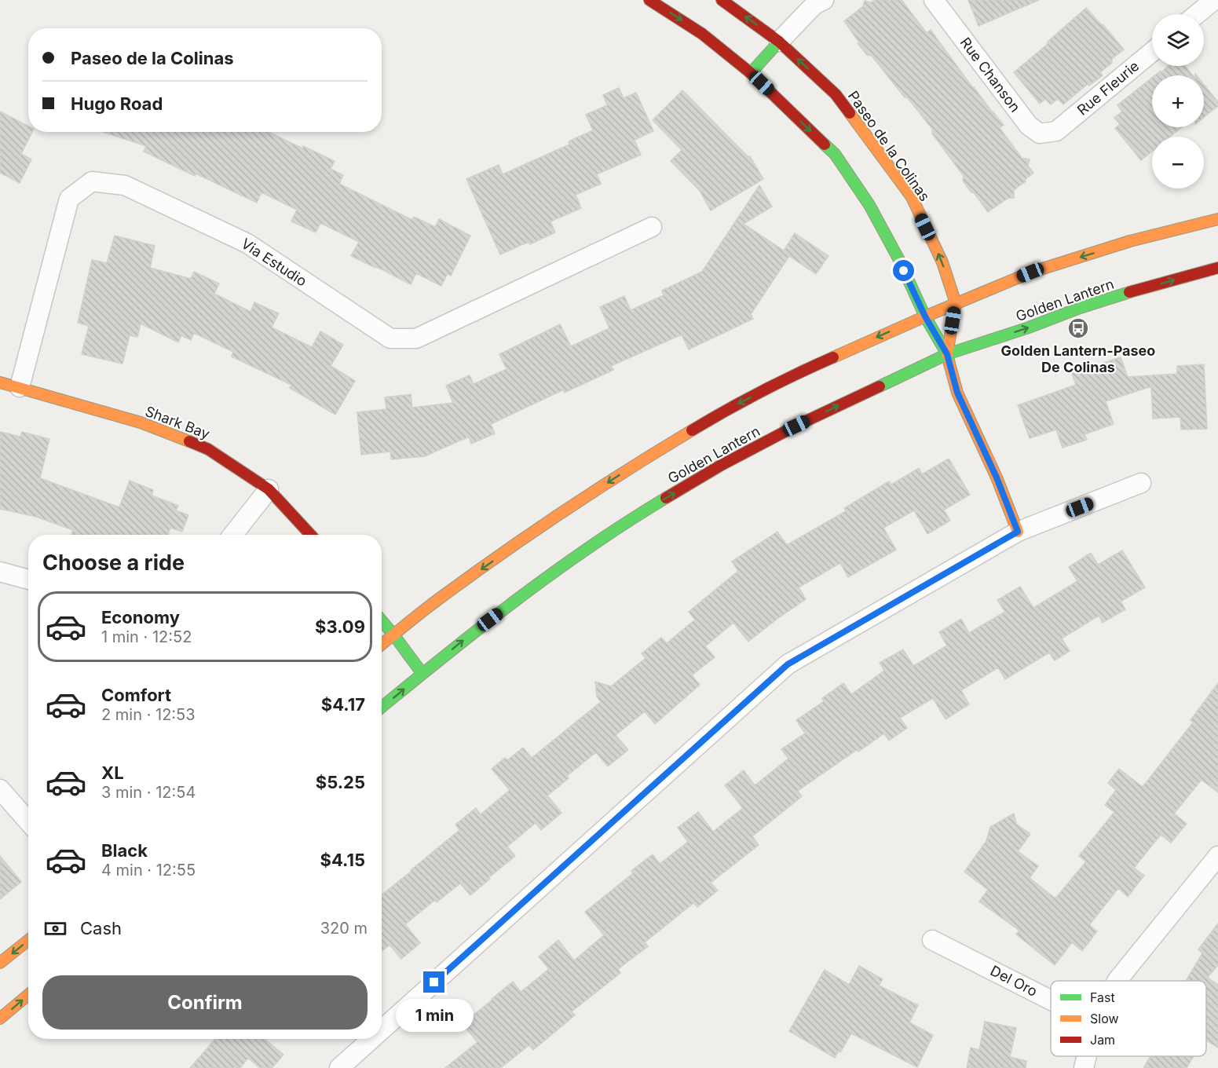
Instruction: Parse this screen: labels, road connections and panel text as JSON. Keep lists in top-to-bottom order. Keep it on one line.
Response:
{"streets":{"main road":["Paseo de la Colinas","Golden Lantern","Shark Bay"],"street":["Rue Chanson","Rue Fleurie","Via Estudio","Del Oro"]},"crossings":[["Rue Chanson","Rue Fleurie"],["Paseo de la Colinas","Golden Lantern"],["Via Estudio","Shark Bay"]],"places":{"bus stop":["Golden Lantern-Paseo De Colinas"]},"legend":["Fast","Slow","Jam"],"page":{"map_buttons":["+","−"],"banner":["Paseo de la Colinas","Hugo Road"],"heading":"Choose a ride","list":[{"name":"Economy","note":"1 min · 12:52","value":"$3.09"},{"name":"Comfort","note":"2 min · 12:53","value":"$4.17"},{"name":"XL","note":"3 min · 12:54","value":"$5.25"},{"name":"Black","note":"4 min · 12:55","value":"$4.15"}],"pay":["Cash","320 m"],"buttons":"Confirm","bubble":"1 min"}}
